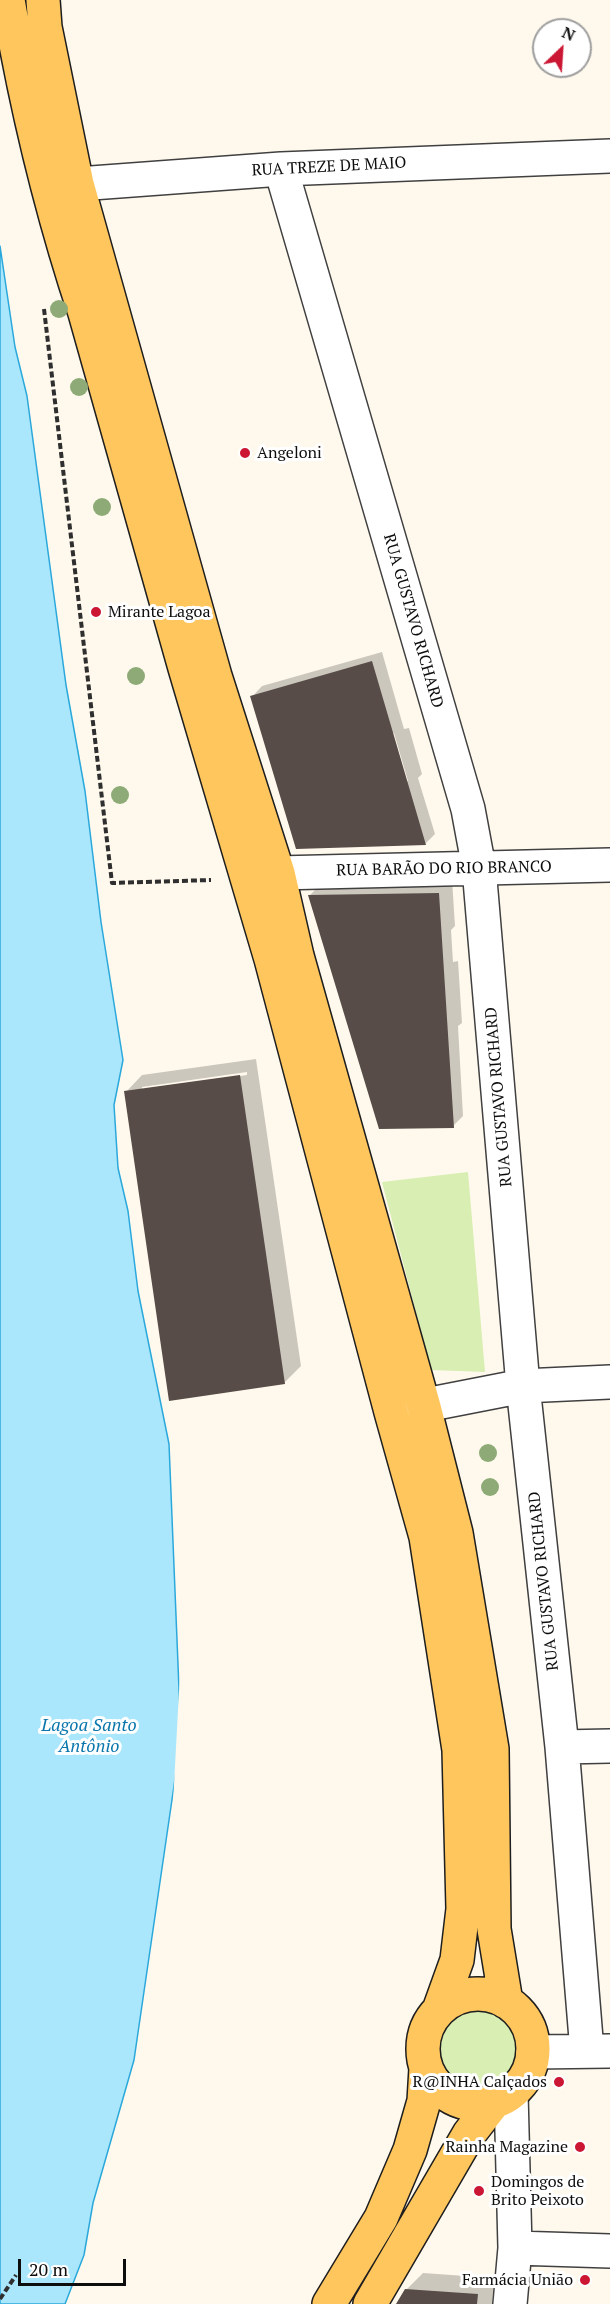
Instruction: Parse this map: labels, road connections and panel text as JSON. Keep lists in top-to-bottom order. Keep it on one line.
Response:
{"streets":{"street":["RUA TREZE DE MAIO","RUA GUSTAVO RICHARD","RUA BARÃO DO RIO BRANCO"]},"crossings":[["RUA TREZE DE MAIO","RUA GUSTAVO RICHARD"],["RUA GUSTAVO RICHARD","RUA BARÃO DO RIO BRANCO"]],"water":["Lagoa Santo Antônio"],"places":["Angeloni","Mirante Lagoa","R@INHA Calçados","Rainha Magazine","Domingos de Brito Peixoto","Farmácia União"],"scale_bar":"20 m","north":"top right"}
